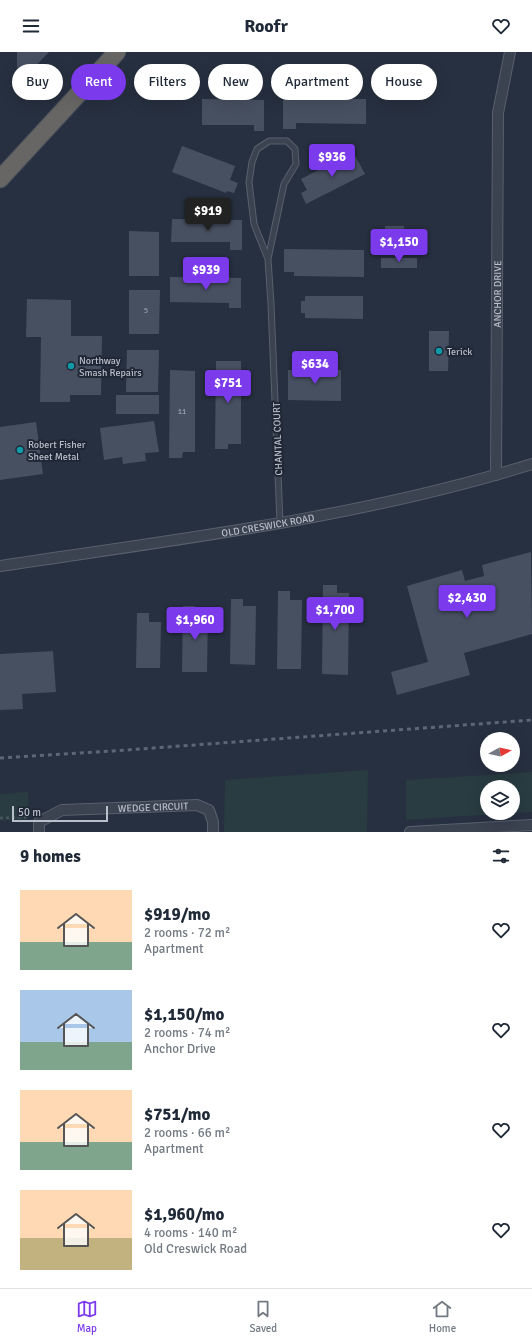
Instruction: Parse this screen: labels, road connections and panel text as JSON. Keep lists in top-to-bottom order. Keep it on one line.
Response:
{"streets":{"street":["ANCHOR DRIVE","OLD CRESWICK ROAD","WEDGE CIRCUIT"],"lane":["CHANTAL COURT"]},"crossings":[["ANCHOR DRIVE","OLD CRESWICK ROAD"],["CHANTAL COURT","OLD CRESWICK ROAD"]],"places":["Terick","Northway Smash Repairs","Robert Fisher Sheet Metal"],"house_numbers":["5","11"],"scale_bar":"50 m","north":"right","page":{"header":"Roofr","chip":["Buy","Rent","Filters","New","Apartment","House"],"price":["$936","$919","$1,150","$939","$634","$751","$2,430","$1,700","$1,960"],"scale":"50 m","heading":"9 homes","list":[{"name":"$919/mo","note":"2 rooms · 72 m² · Apartment"},{"name":"$1,150/mo","note":"2 rooms · 74 m² · Anchor Drive"},{"name":"$751/mo","note":"2 rooms · 66 m² · Apartment"},{"name":"$1,960/mo","note":"4 rooms · 140 m² · Old Creswick Road"}],"tabs":["Map","Saved","Home"]}}
